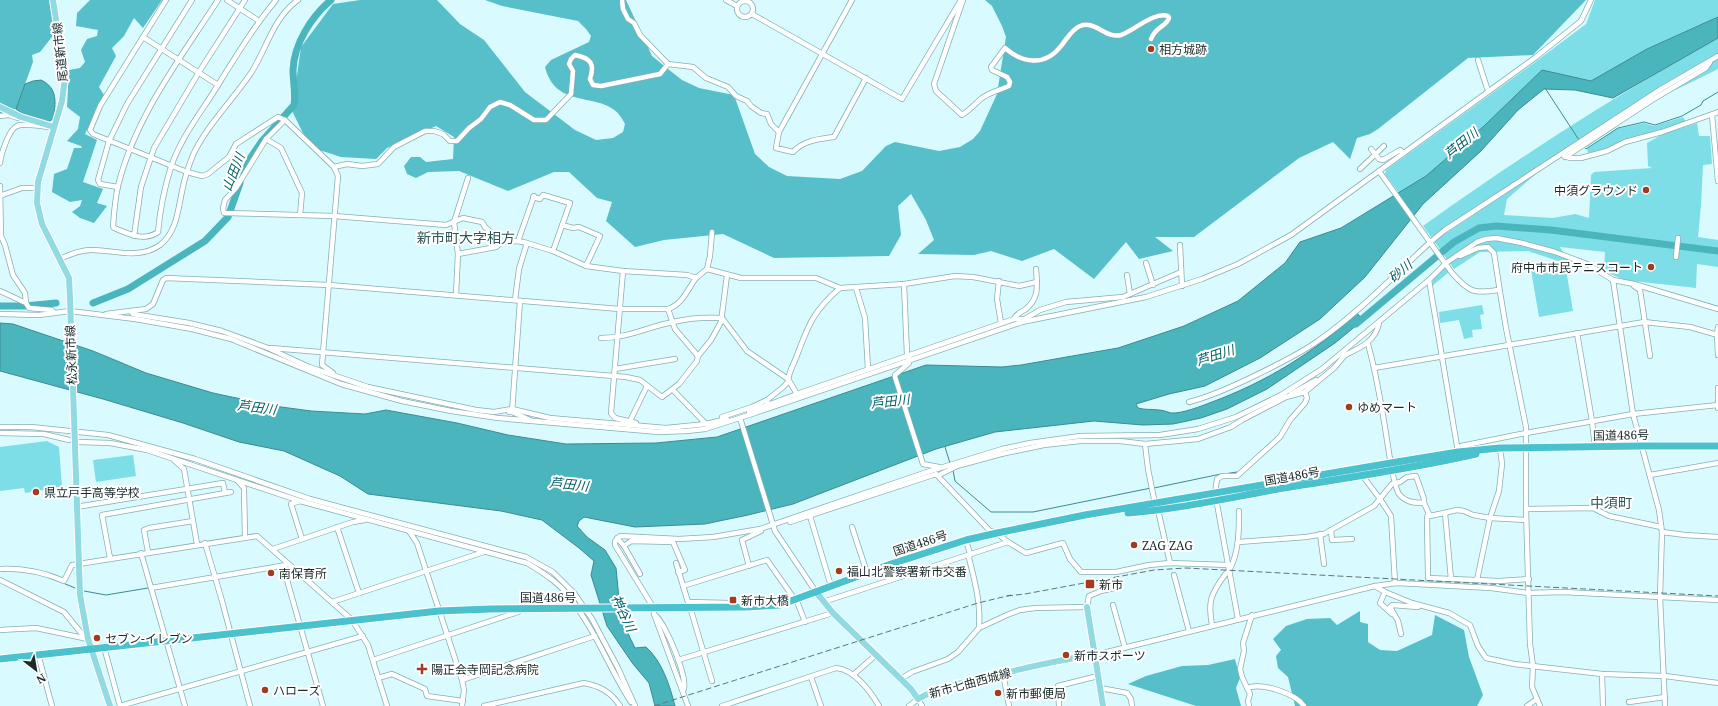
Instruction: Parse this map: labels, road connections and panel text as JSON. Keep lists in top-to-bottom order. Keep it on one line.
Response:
{"streets":{"highway":["国道486号"],"main road":["尾道新市線","松永新市線","新市七曲西城線"]},"crossings":[["尾道新市線","松永新市線"],["松永新市線","国道486号"],["国道486号","新市七曲西城線"]],"districts":["新市町大字相方","中須町"],"water":["芦田川","山田川","砂川","神谷川"],"places":{"other":["相方城跡","中須グラウンド","府中市市民テニスコート","ゆめマート","県立戸手高等学校","ZAG ZAG","福山北警察署新市交番","南保育所","セブン-イレブン","新市スポーツ","ハローズ","新市郵便局"],"transit":["新市","新市大橋"],"health":["陽正会寺岡記念病院"]},"north":"bottom right"}
